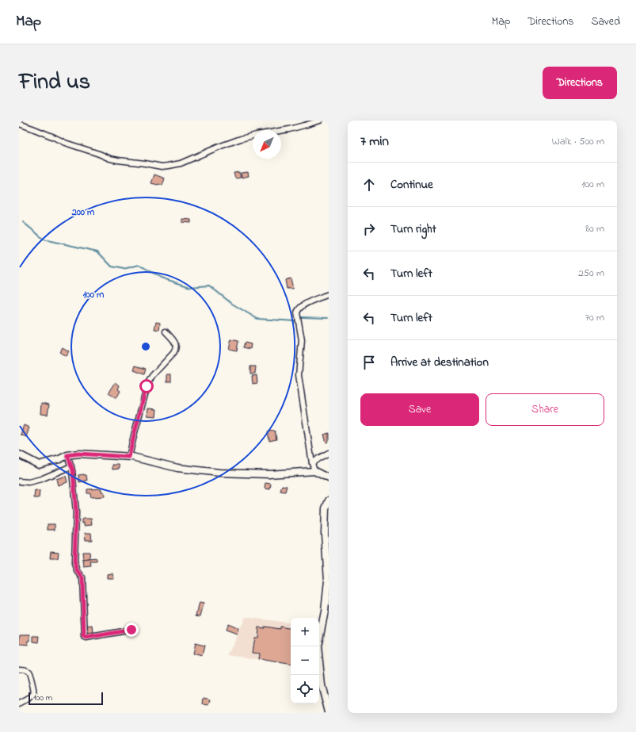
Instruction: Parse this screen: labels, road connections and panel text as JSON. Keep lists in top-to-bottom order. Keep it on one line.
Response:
{"scale_bar":"100 m","north":"bottom left","page":{"header":"Map","nav":["Map","Directions","Saved"],"title":"Find us","buttons":["Directions",["Save","Share"]],"heading":["7 min","Walk · 500 m"],"list":[["Continue","100 m"],["Turn right","80 m"],["Turn left","250 m"],["Turn left","70 m"],"Arrive at destination"],"map_buttons":["+","−"],"scale":"100 m"},"rings":["200 m","100 m"]}
